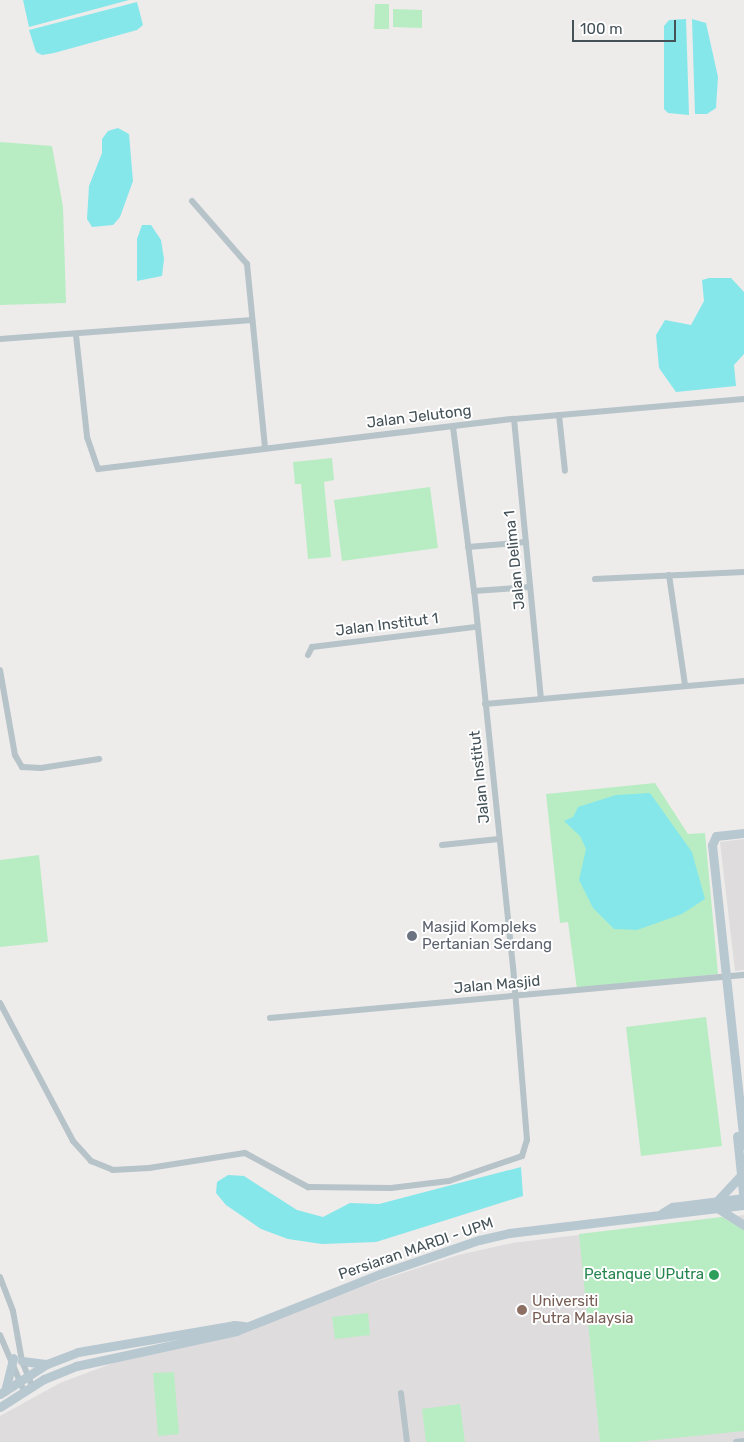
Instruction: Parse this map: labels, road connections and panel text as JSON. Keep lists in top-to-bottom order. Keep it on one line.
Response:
{"streets":{"street":["Jalan Jelutong","Jalan Delima 1","Jalan Institut 1","Jalan Institut","Jalan Masjid","Persiaran MARDI - UPM"]},"crossings":[["Jalan Jelutong","Jalan Delima 1"],["Jalan Jelutong","Jalan Institut"],["Jalan Institut 1","Jalan Institut"],["Jalan Institut","Jalan Masjid"]],"places":["Masjid Kompleks Pertanian Serdang","Petanque UPutra","Universiti Putra Malaysia"],"scale_bar":"100 m"}
